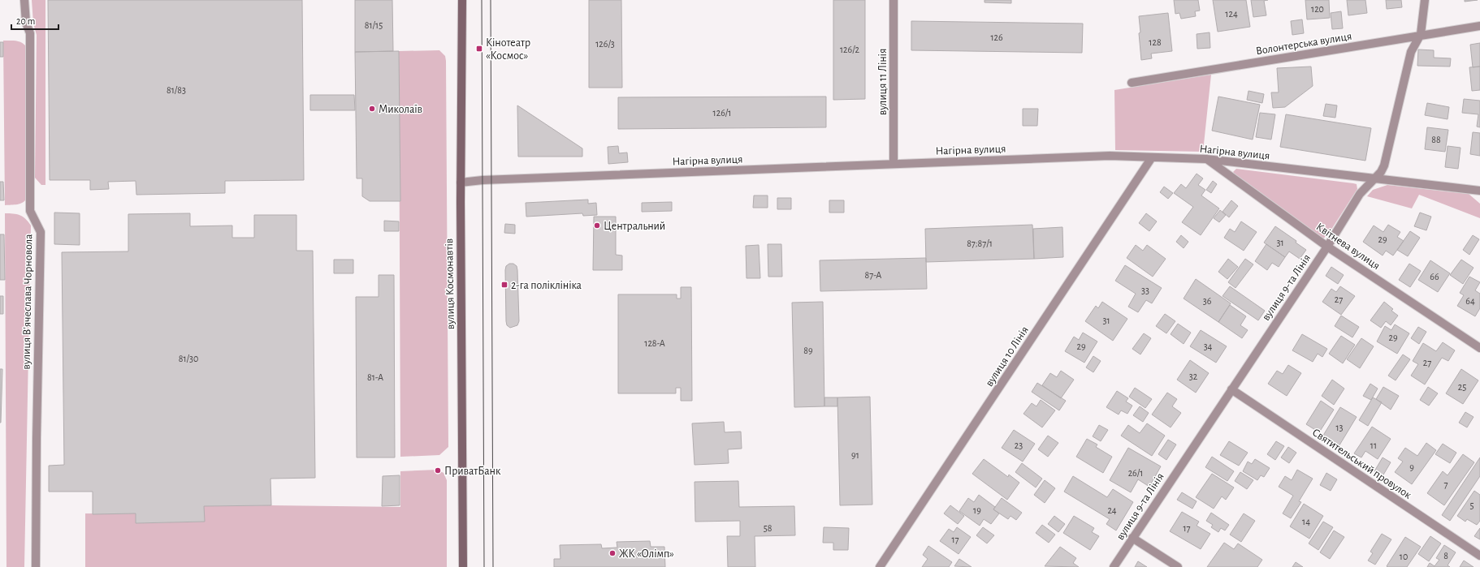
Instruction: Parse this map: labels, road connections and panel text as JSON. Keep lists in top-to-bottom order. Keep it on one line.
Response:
{"streets":{"main road":["вулиця Космонавтів"],"street":["Волонтерська вулиця","вулиця 11 Лінія","Нагірна вулиця","Квітнева вулиця","вулиця 9-та Лінія","вулиця Вʼячеслава Чорновола","вулиця 10 Лінія","Святительський провулок"]},"crossings":[["Волонтерська вулиця","вулиця 9-та Лінія"],["вулиця 11 Лінія","Нагірна вулиця"],["Нагірна вулиця","Квітнева вулиця"],["Нагірна вулиця","вулиця Космонавтів"],["Нагірна вулиця","вулиця 9-та Лінія"],["Нагірна вулиця","вулиця 10 Лінія"],["Квітнева вулиця","вулиця 9-та Лінія"],["вулиця 9-та Лінія","Святительський провулок"]],"places":{"transit":["Кінотеатр «Космос»","2-га поліклініка"],"other":["Миколаїв","Центральний","ПриватБанк","ЖК «Олімп»"]},"house_numbers":["120","124","81/15","126","128","126/3","126/2","81/83","126/1","88","29","31","87;87/1","87-А","66","33","27","36","64","31","29","128-А","29","34","89","81/30","27","32","81-А","25","13","23","11","91","9","26/1","7","5","19","24","14","58","17","17","8","10"],"scale_bar":"20 m"}
